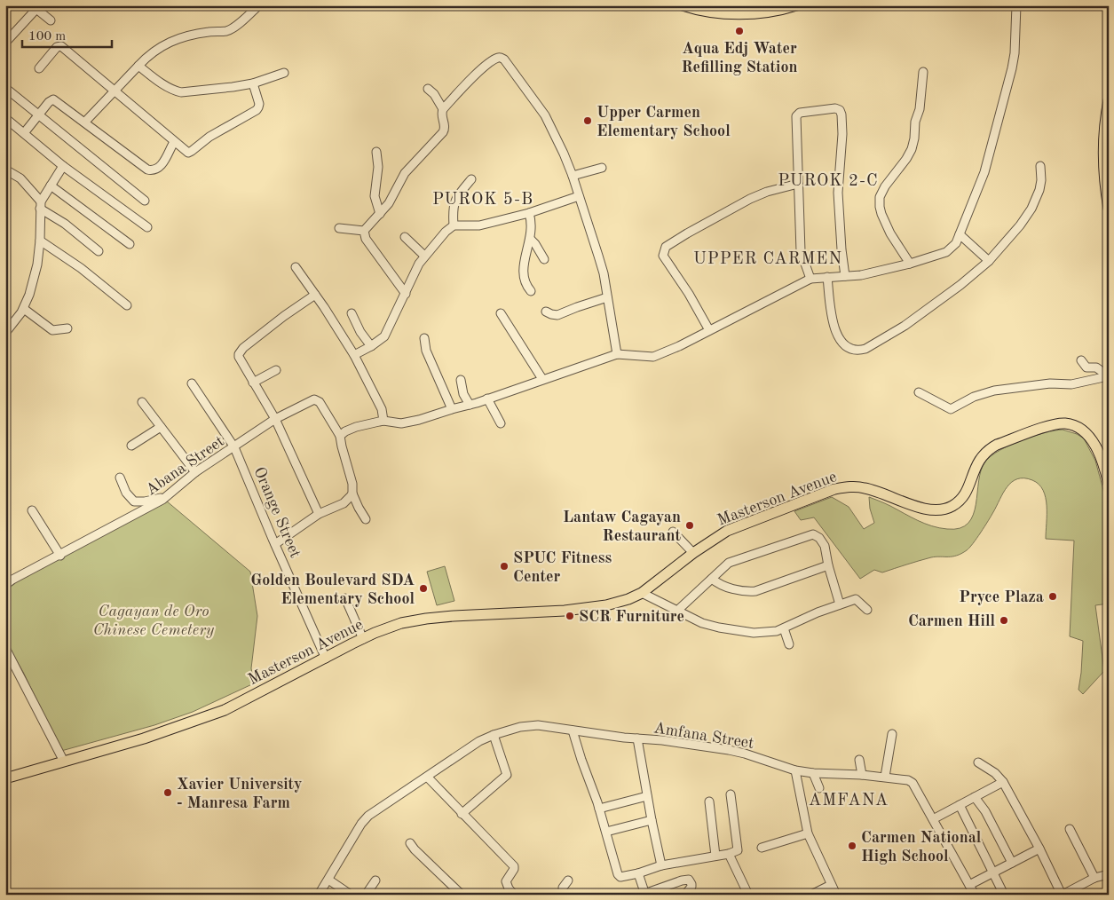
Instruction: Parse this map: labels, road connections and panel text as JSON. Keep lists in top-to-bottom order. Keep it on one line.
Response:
{"streets":{"main road":["Masterson Avenue"],"street":["Abana Street","Orange Street","Amfana Street"]},"crossings":[["Abana Street","Orange Street"],["Masterson Avenue","Orange Street"]],"districts":["PUROK 2-C","PUROK 5-B","UPPER CARMEN","AMFANA"],"parks":["Cagayan de Oro Chinese Cemetery"],"places":["Aqua Edj Water Refilling Station","Upper Carmen Elementary School","Lantaw Cagayan Restaurant","SPUC Fitness Center","Golden Boulevard SDA Elementary School","Pryce Plaza","SCR Furniture","Carmen Hill","Xavier University - Manresa Farm","Carmen National High School"],"scale_bar":"100 m"}
